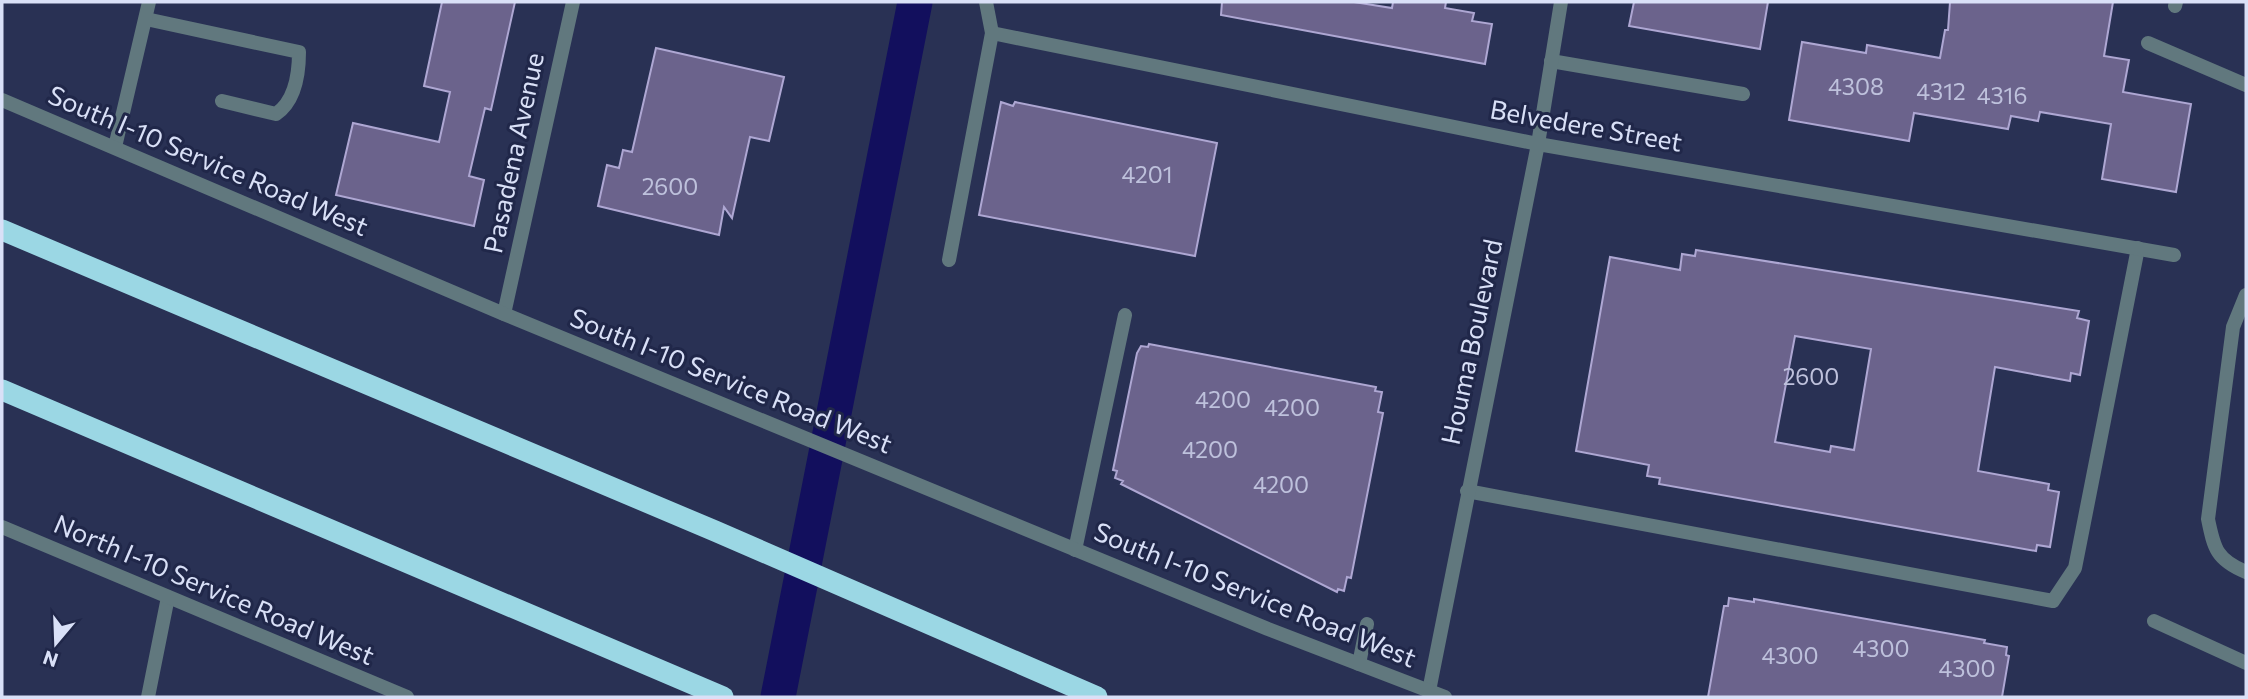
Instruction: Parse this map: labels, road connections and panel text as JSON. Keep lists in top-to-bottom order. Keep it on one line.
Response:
{"streets":{"street":["Belvedere Street","Pasadena Avenue","South I-10 Service Road West","Houma Boulevard","North I-10 Service Road West"]},"crossings":[["Belvedere Street","Houma Boulevard"],["Pasadena Avenue","South I-10 Service Road West"],["South I-10 Service Road West","Houma Boulevard"]],"house_numbers":["4308","4312","4316","4201","2600","2600","4200","4200","4200","4200","4300","4300","4300"],"north":"bottom"}
